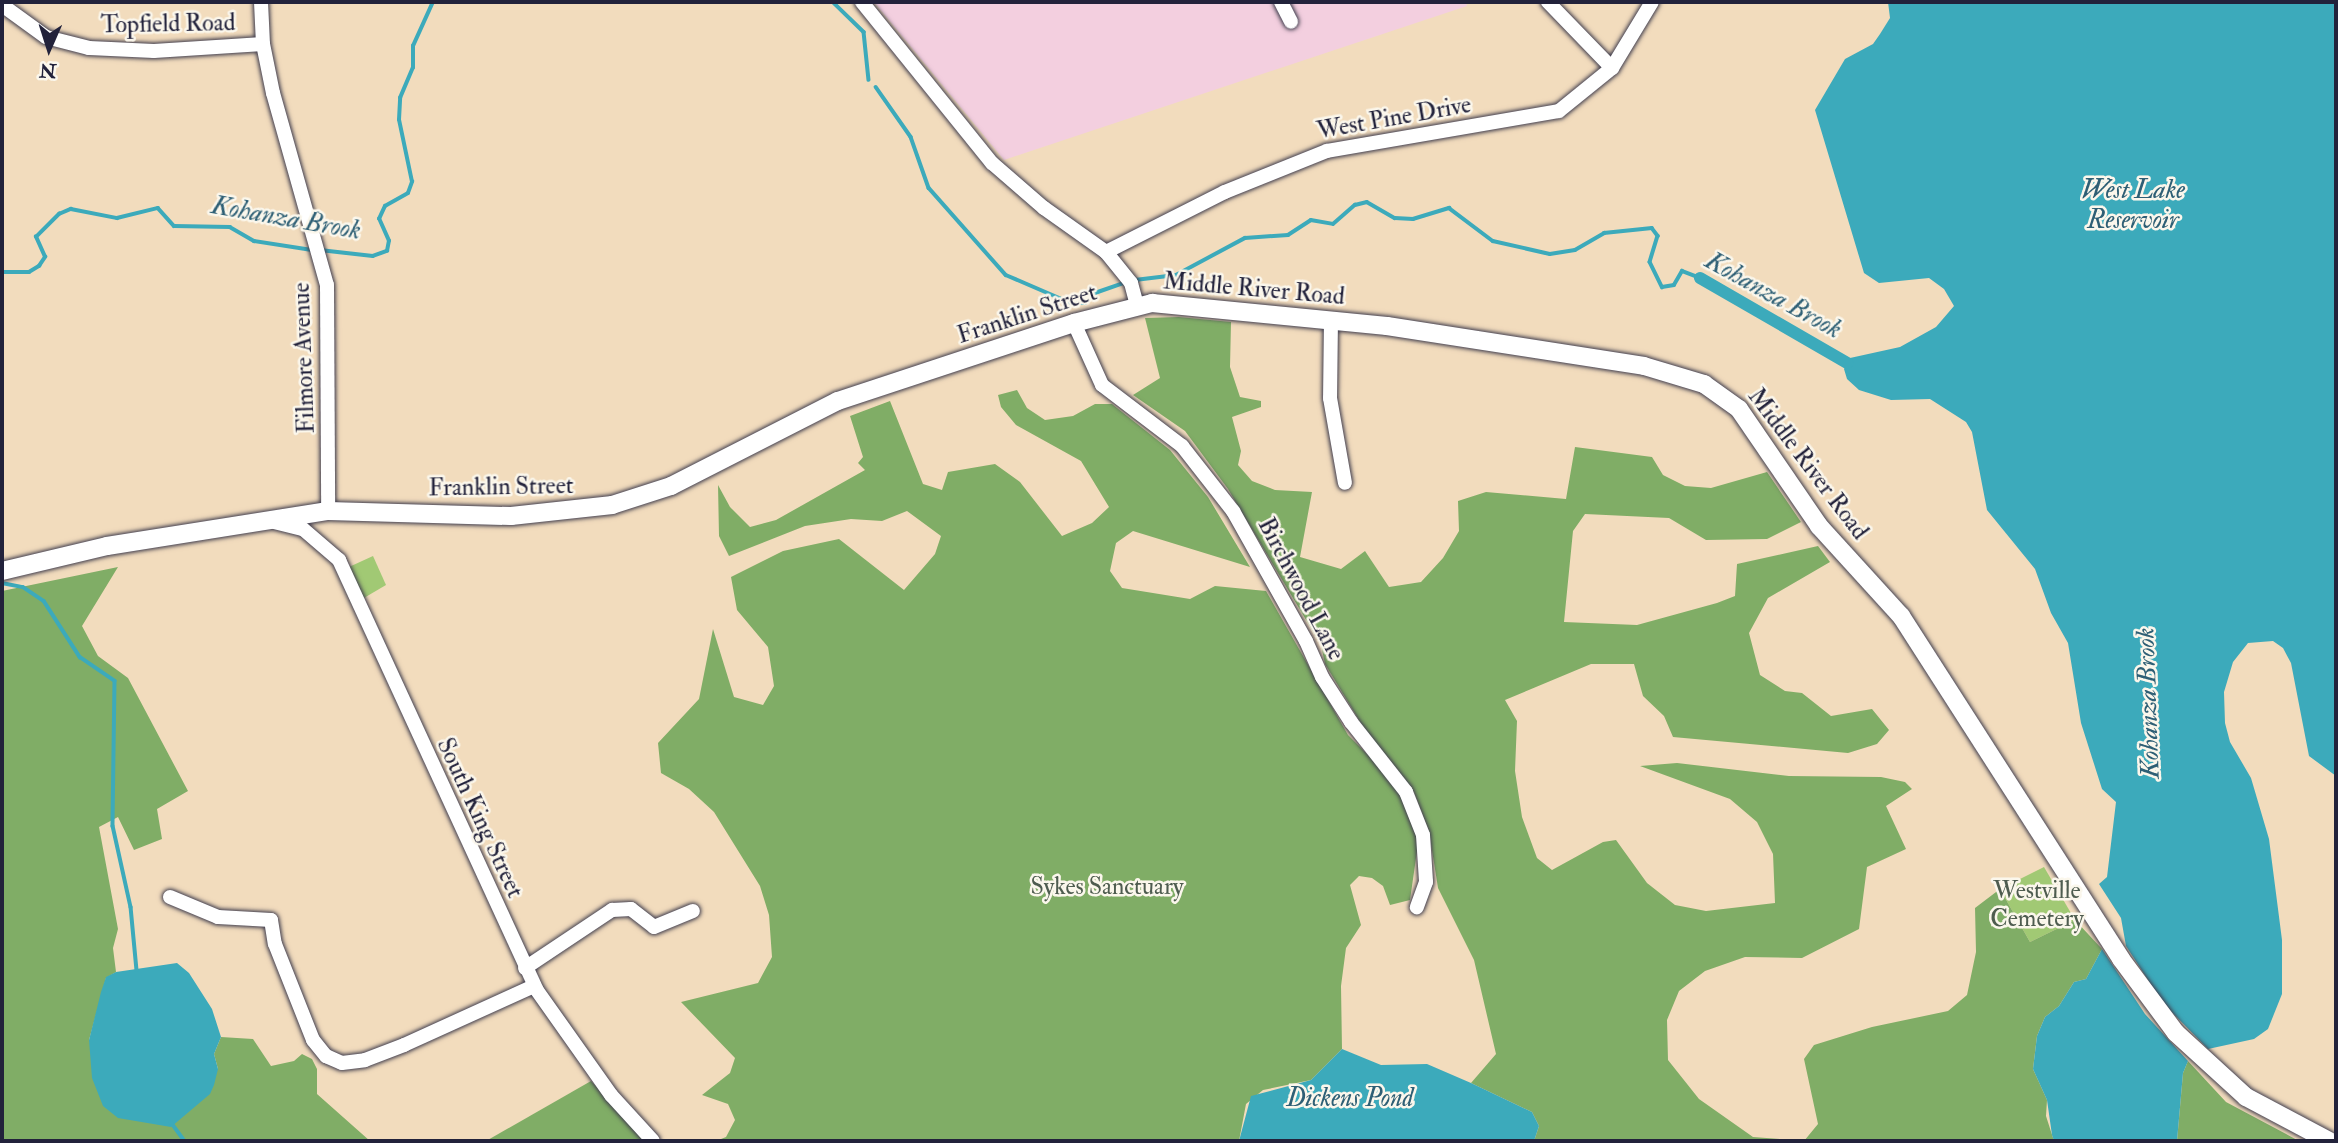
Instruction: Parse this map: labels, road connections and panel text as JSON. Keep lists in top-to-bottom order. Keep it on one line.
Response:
{"streets":{"main road":["Middle River Road","Franklin Street"],"street":["Topfield Road","West Pine Drive","Filmore Avenue","Birchwood Lane","South King Street"]},"crossings":[["Topfield Road","Filmore Avenue"],["West Pine Drive","Middle River Road"],["Middle River Road","Franklin Street"],["Franklin Street","Filmore Avenue"],["Franklin Street","Birchwood Lane"],["Franklin Street","South King Street"]],"water":["West Lake Reservoir","Kohanza Brook","Dickens Pond"],"parks":["Sykes Sanctuary","Westville Cemetery"],"north":"bottom"}
